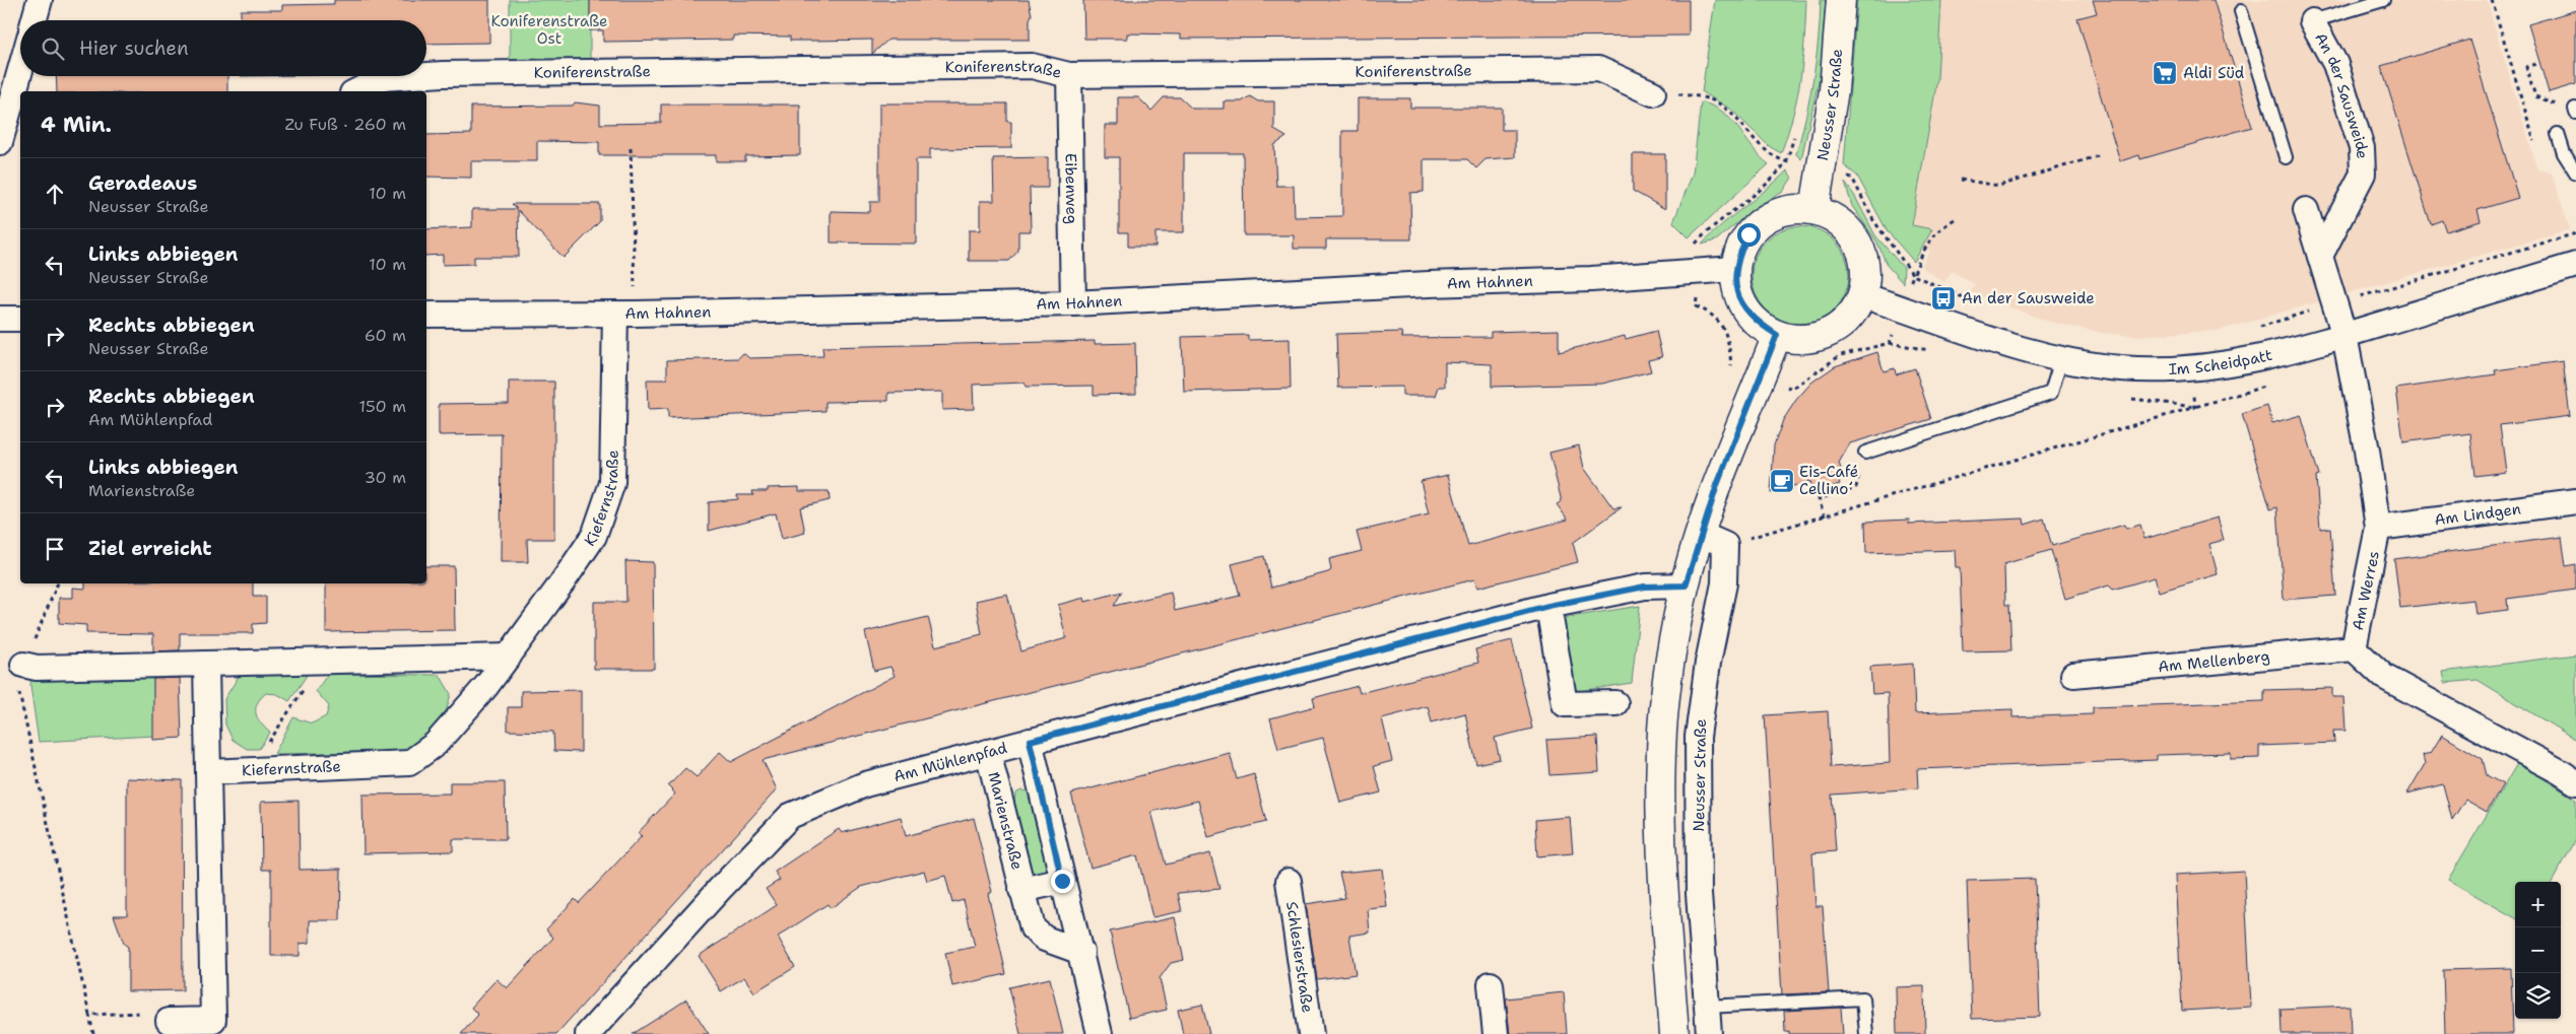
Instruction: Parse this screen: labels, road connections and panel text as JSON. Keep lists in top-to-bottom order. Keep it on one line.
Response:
{"streets":{"main road":["Neusser Straße"],"street":["Koniferenstraße","An der Sausweide","Eibenweg","Am Hahnen","Im Scheidpatt","Kiefernstraße","Am Lindgen","Am Werres","Am Mellenberg","Am Mühlenpfad","Marienstraße","Schlesierstraße"]},"crossings":[["Koniferenstraße","Eibenweg"],["Neusser Straße","Am Hahnen"],["Neusser Straße","Im Scheidpatt"],["Eibenweg","Am Hahnen"],["Am Hahnen","Im Scheidpatt"],["Am Hahnen","Kiefernstraße"],["Im Scheidpatt","Am Werres"],["Am Lindgen","Am Werres"],["Am Werres","Am Mellenberg"],["Am Mühlenpfad","Marienstraße"]],"parks":["Koniferenstraße Ost"],"places":{"supermarket":["Aldi Süd"],"bus stop":["An der Sausweide"],"cafe":["Eis-Café Cellino´"]},"page":{"search":"Hier suchen","heading":["4 Min.","Zu Fuß · 260 m"],"list":[["Geradeaus","Neusser Straße","10 m"],["Links abbiegen","Neusser Straße","10 m"],["Rechts abbiegen","Neusser Straße","60 m"],["Rechts abbiegen","Am Mühlenpfad","150 m"],["Links abbiegen","Marienstraße","30 m"],"Ziel erreicht"],"map_buttons":["+","−"]}}
